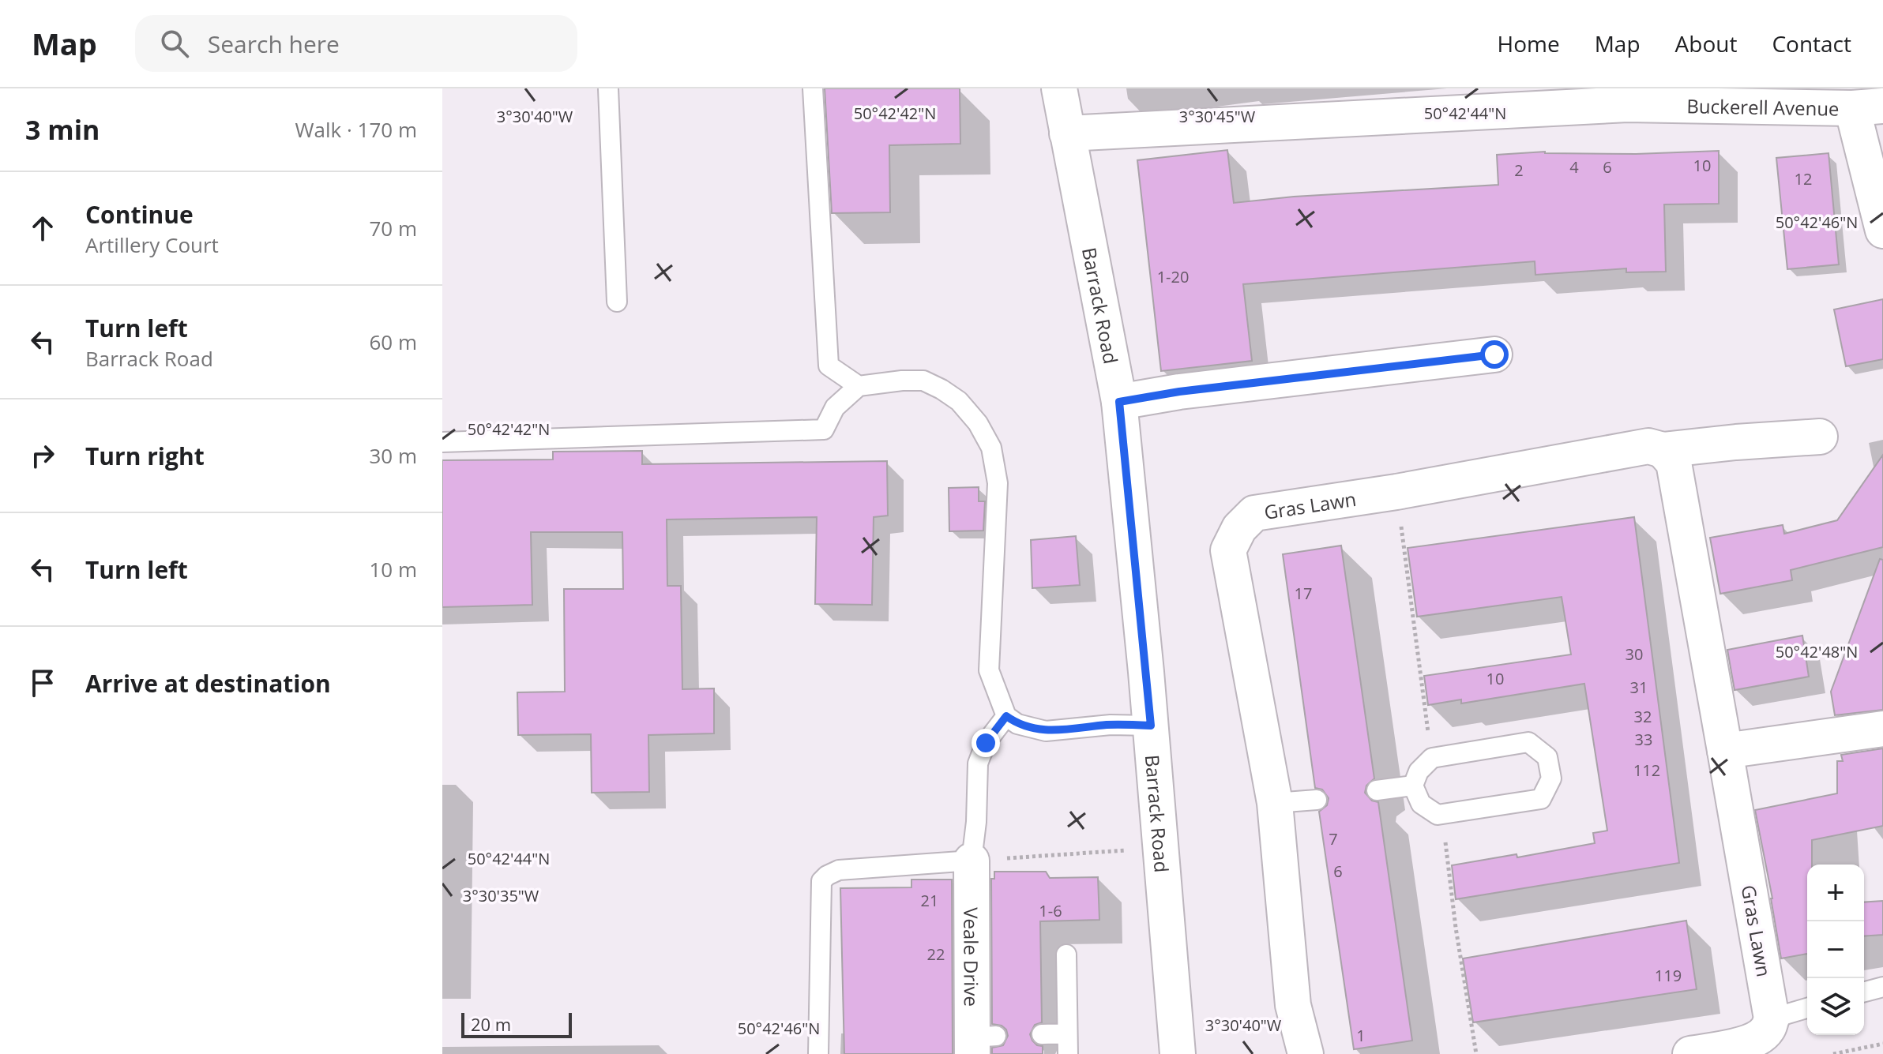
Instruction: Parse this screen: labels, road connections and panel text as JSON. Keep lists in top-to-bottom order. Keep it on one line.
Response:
{"streets":{"street":["Buckerell Avenue","Barrack Road","Gras Lawn","Veale Drive"]},"crossings":[["Buckerell Avenue","Barrack Road"]],"house_numbers":["10","4","6","2","12","1-20","17","30","10","31","32","33","112","7","6","21","1-6","22","119","1"],"scale_bar":"20 m","page":{"header":"Map","search":"Search here","nav":["Home","Map","About","Contact"],"heading":["3 min","Walk · 170 m"],"list":[["Continue","Artillery Court","70 m"],["Turn left","Barrack Road","60 m"],["Turn right","30 m"],["Turn left","10 m"],"Arrive at destination"],"map_buttons":["+","−"],"scale":"20 m"},"coordinates":["50°42'42\"N","50°42'44\"N","3°30'40\"W","3°30'45\"W","50°42'46\"N","50°42'48\"N","3°30'35\"W"]}
